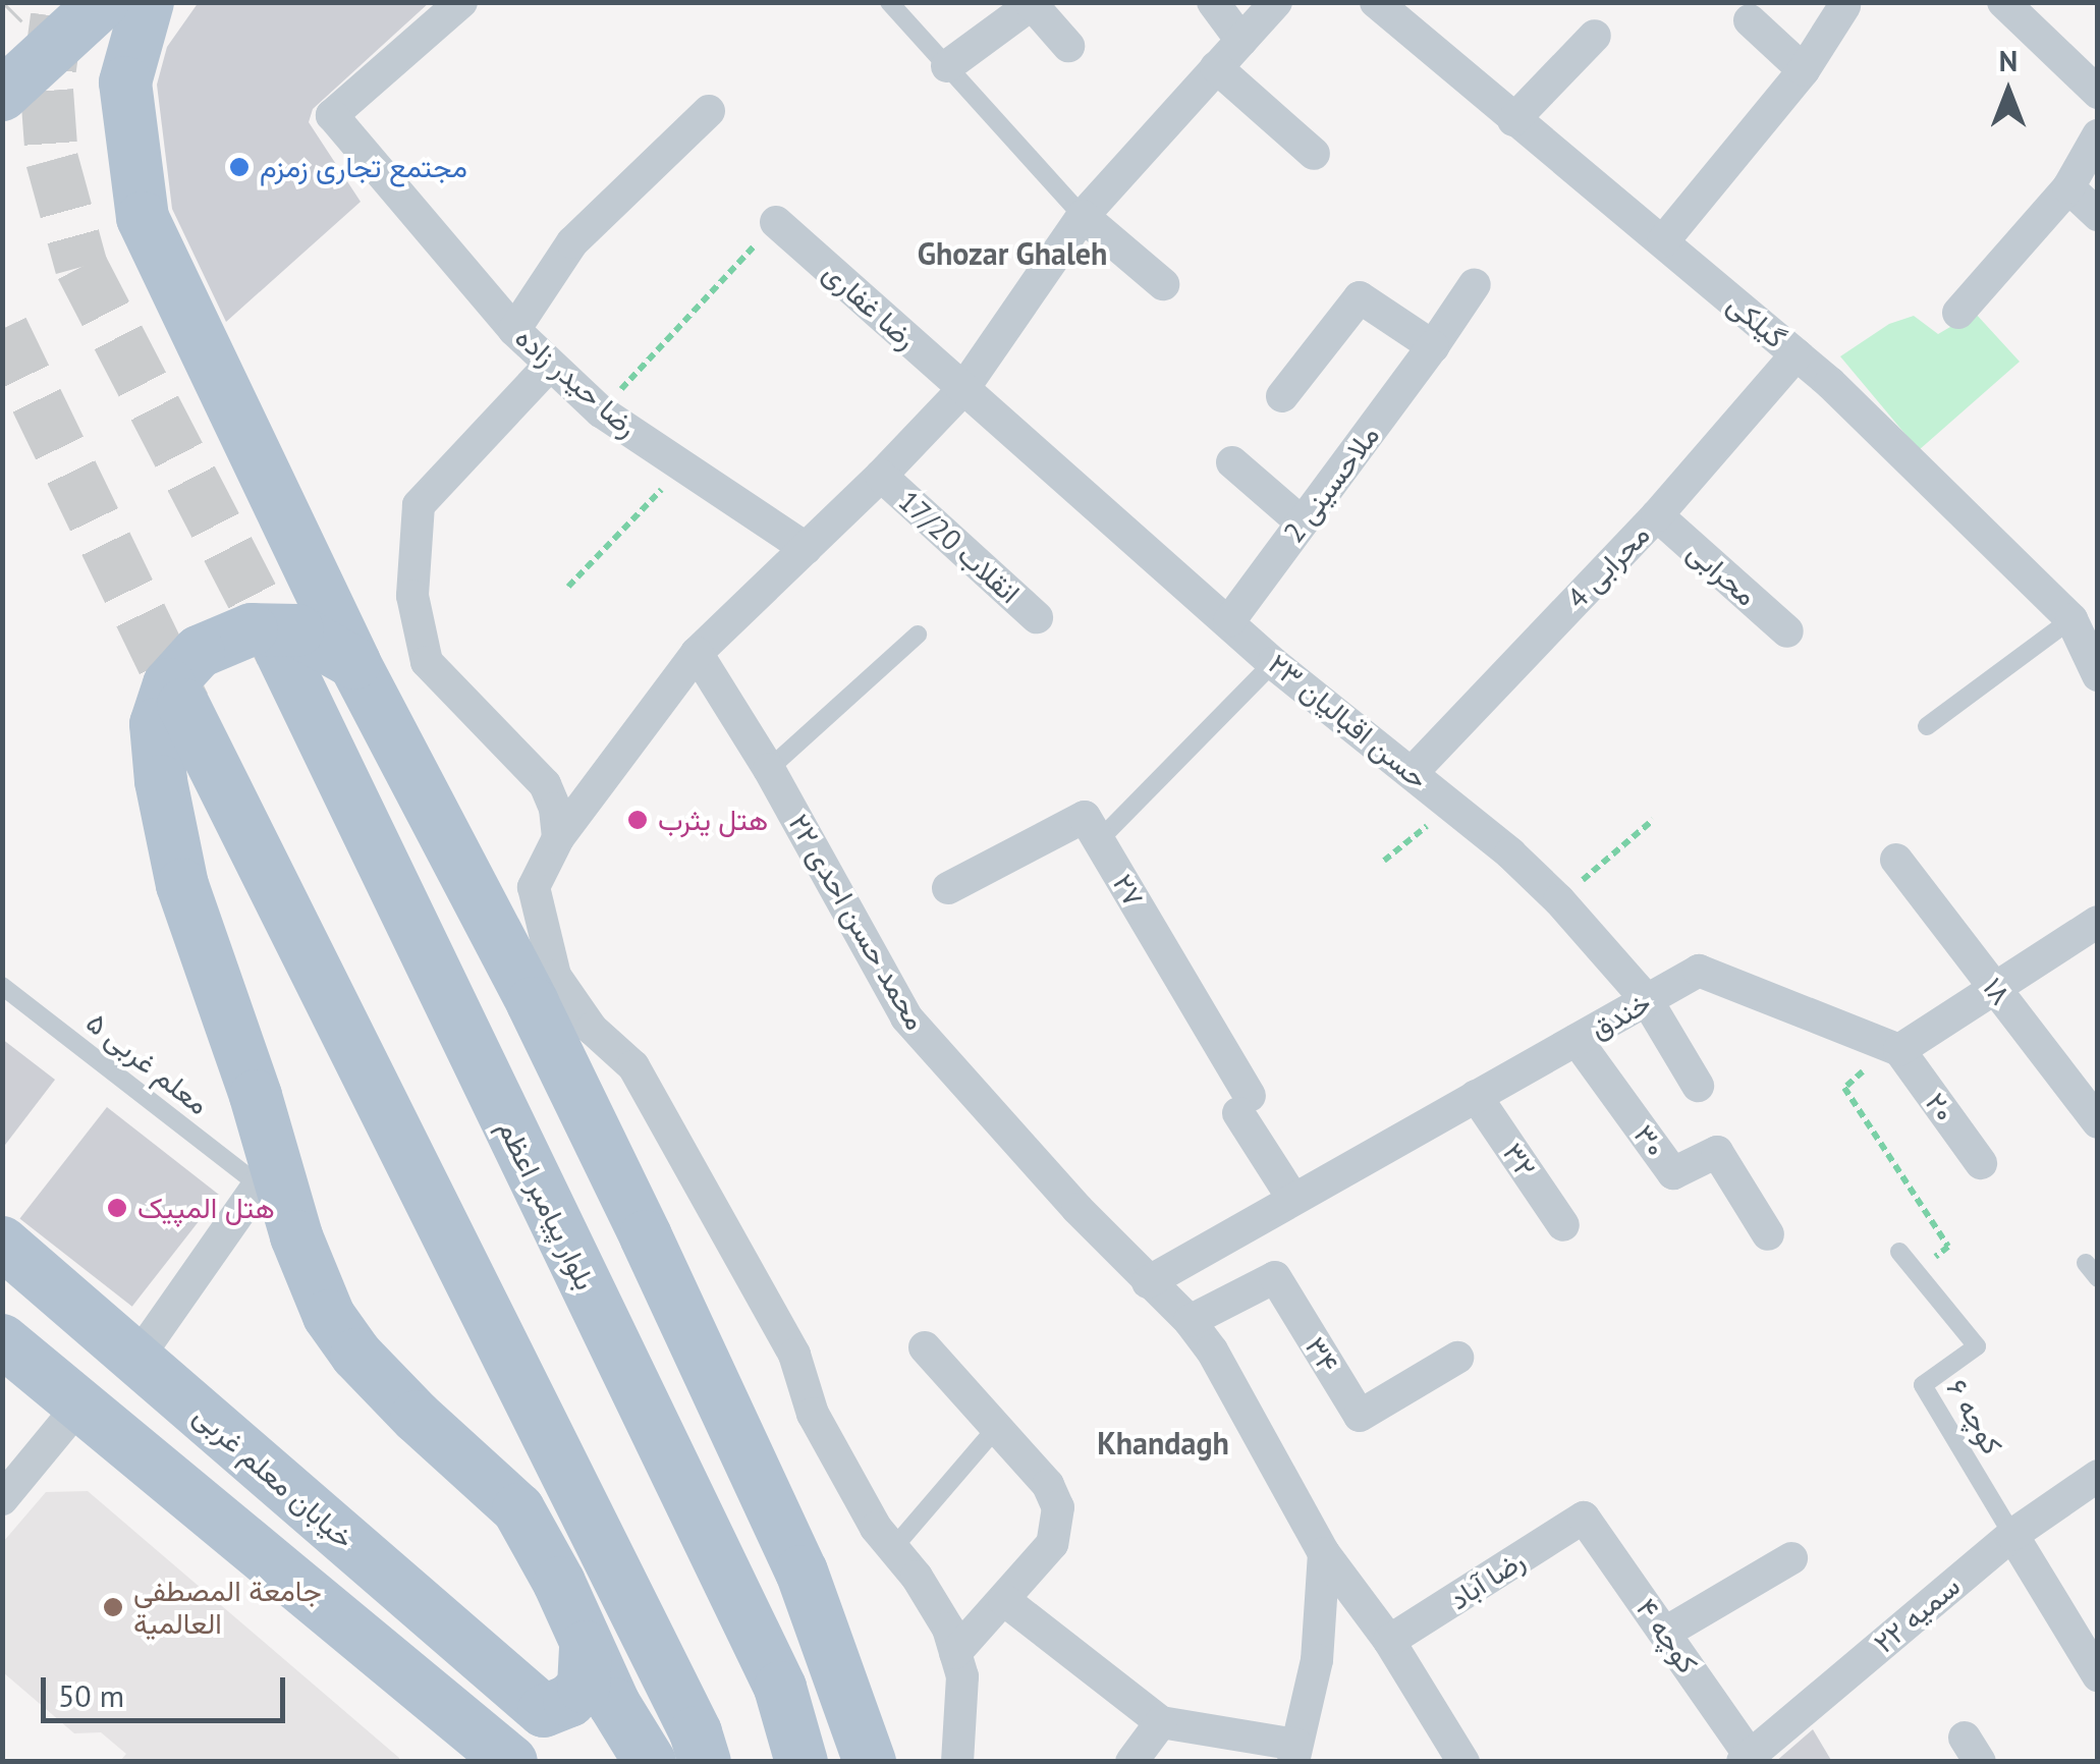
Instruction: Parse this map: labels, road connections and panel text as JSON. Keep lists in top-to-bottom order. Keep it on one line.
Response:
{"streets":{"main road":["بلوار پیامبر اعظم","خیابان معلم غربی"],"street":["رضا غفاری","گیلکی","رضا حیدر زاده","ملاحسینی 2","انقلاب 17/20","محرابی 4","محرابی","۲۳ حسن اقبالیان","۲۷","۲۲ محمد حسن احدی","۱۸","خندق","۲۰","۳۰","۳۲","۳۴","رضا آباد","سمیه ۲۲","کوچه ۴"],"lane":["معلم غربی ۵","کوچه ۶"]},"crossings":[["رضا غفاری","۲۳ حسن اقبالیان"],["گیلکی","محرابی 4"],["ملاحسینی 2","۲۳ حسن اقبالیان"],["محرابی 4","محرابی"],["محرابی 4","۲۳ حسن اقبالیان"],["۲۳ حسن اقبالیان","خندق"],["۲۷","خندق"],["۲۲ محمد حسن احدی","خندق"],["۲۲ محمد حسن احدی","۳۴"],["۲۲ محمد حسن احدی","رضا آباد"],["خندق","۲۰"],["خندق","۳۰"],["خندق","۳۲"],["کوچه ۶","سمیه ۲۲"],["رضا آباد","کوچه ۴"],["سمیه ۲۲","کوچه ۴"]],"districts":["Ghozar Ghaleh","Khandagh"],"places":["مجتمع تجاری زمزم","هتل یثرب","هتل المپیک","جامعة المصطفی العالمیة"],"scale_bar":"50 m","north":"top"}
